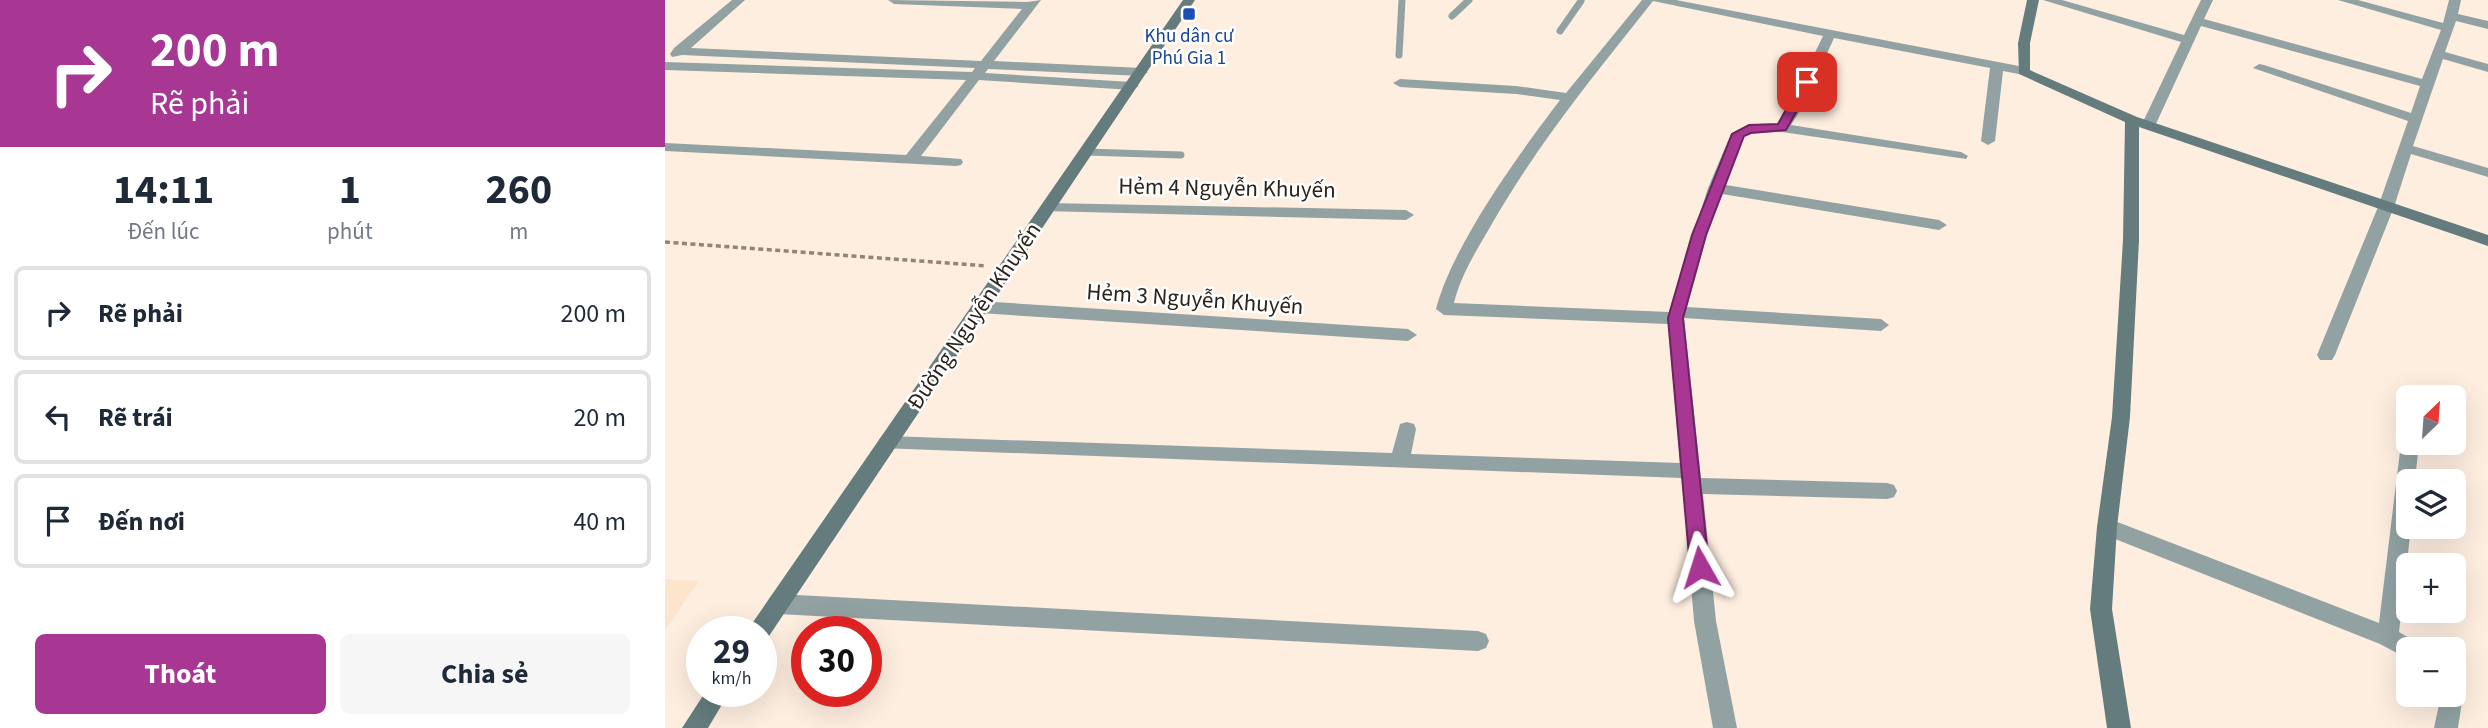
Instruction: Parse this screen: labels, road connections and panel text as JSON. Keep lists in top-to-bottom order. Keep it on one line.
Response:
{"streets":{"street":["Hẻm 4 Nguyễn Khuyến","Hẻm 3 Nguyễn Khuyến","Đường Nguyễn Khuyến"]},"crossings":[["Hẻm 4 Nguyễn Khuyến","Đường Nguyễn Khuyến"],["Hẻm 3 Nguyễn Khuyến","Đường Nguyễn Khuyến"]],"places":{"transit":["Khu dân cư Phú Gia 1"]},"north":"top right","page":{"turn":["200 m","Rẽ phải"],"eta":["14:11","Đến lúc","1","phút","260","m"],"list":[{"name":"Rẽ phải","value":"200 m"},{"name":"Rẽ trái","value":"20 m"},{"name":"Đến nơi","value":"40 m"}],"map_buttons":["+","−"],"speed":"29 km/h","limit":"30","buttons":["Thoát","Chia sẻ"]}}
